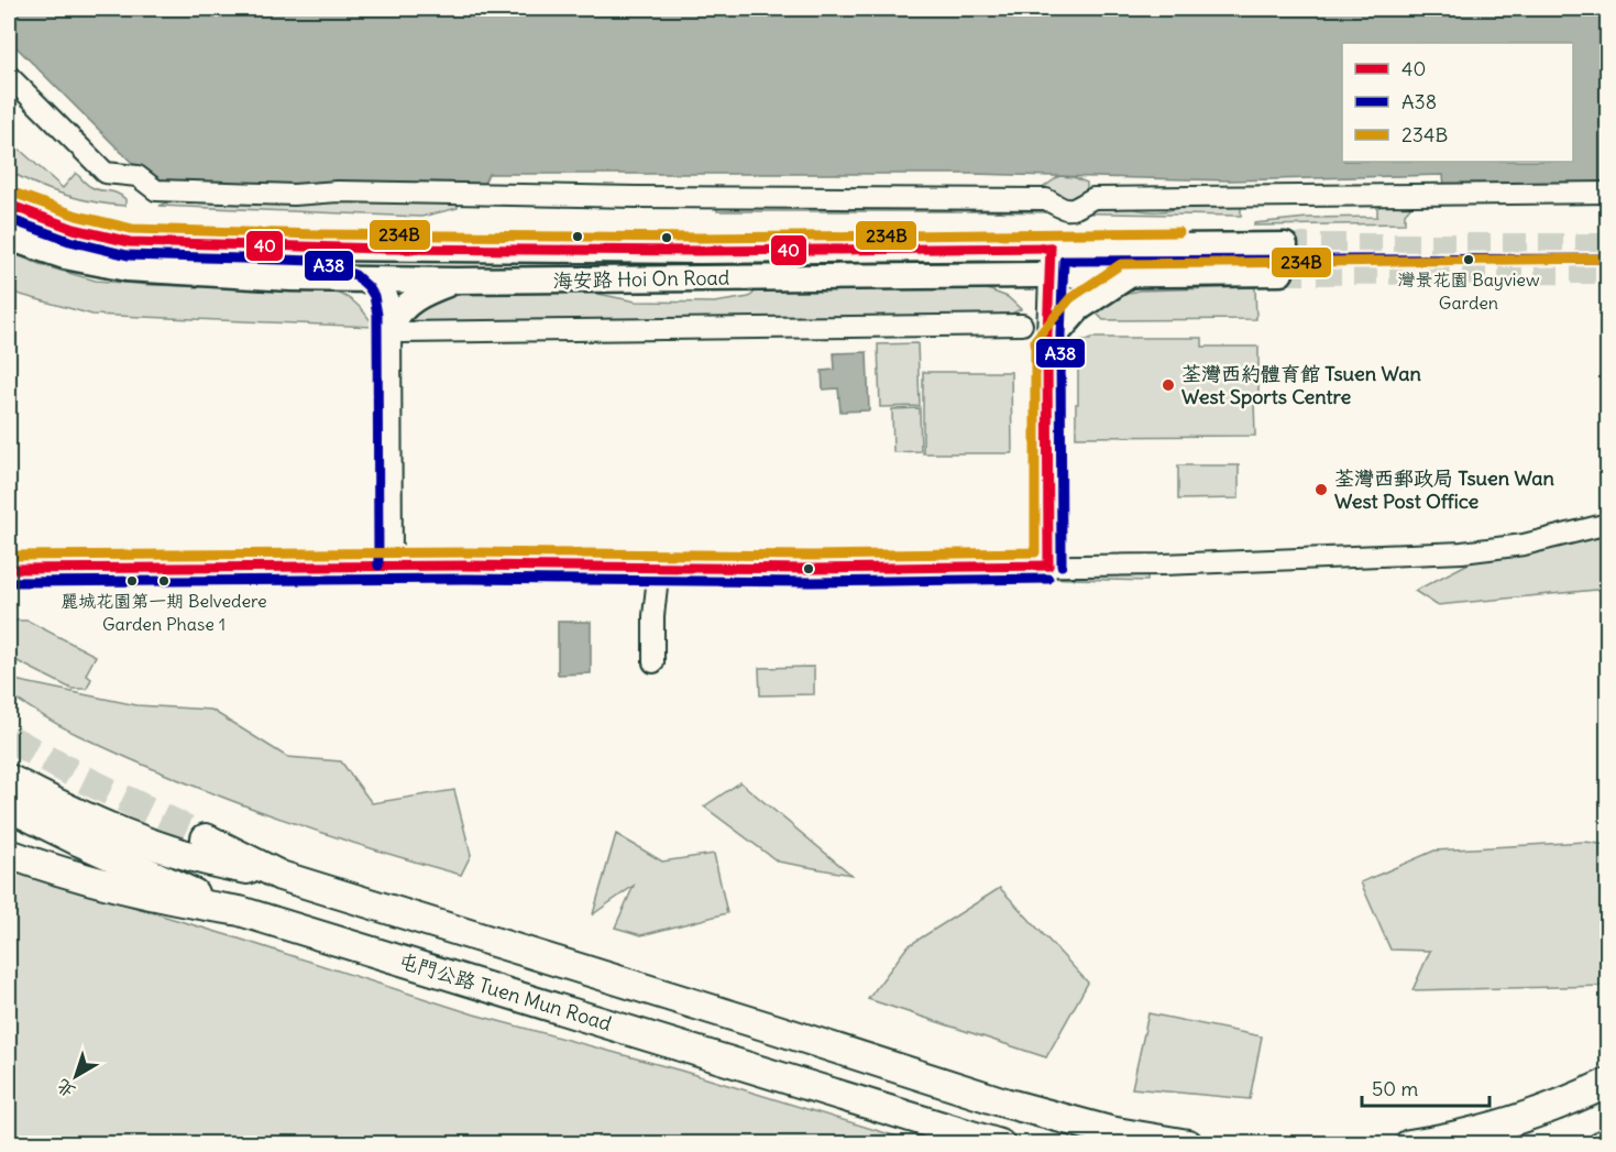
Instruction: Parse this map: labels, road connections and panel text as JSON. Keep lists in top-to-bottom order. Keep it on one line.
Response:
{"streets":{"highway":["屯門公路 Tuen Mun Road"],"main road":["海安路 Hoi On Road"]},"places":["灣景花園 Bayview Garden","荃灣西約體育館 Tsuen Wan West Sports Centre","荃灣西郵政局 Tsuen Wan West Post Office","麗城花園第一期 Belvedere Garden Phase 1"],"lines":["transit line 234B","transit line 40","transit line A38"],"legend":["40","A38","234B"],"scale_bar":"50 m","north":"bottom left"}
